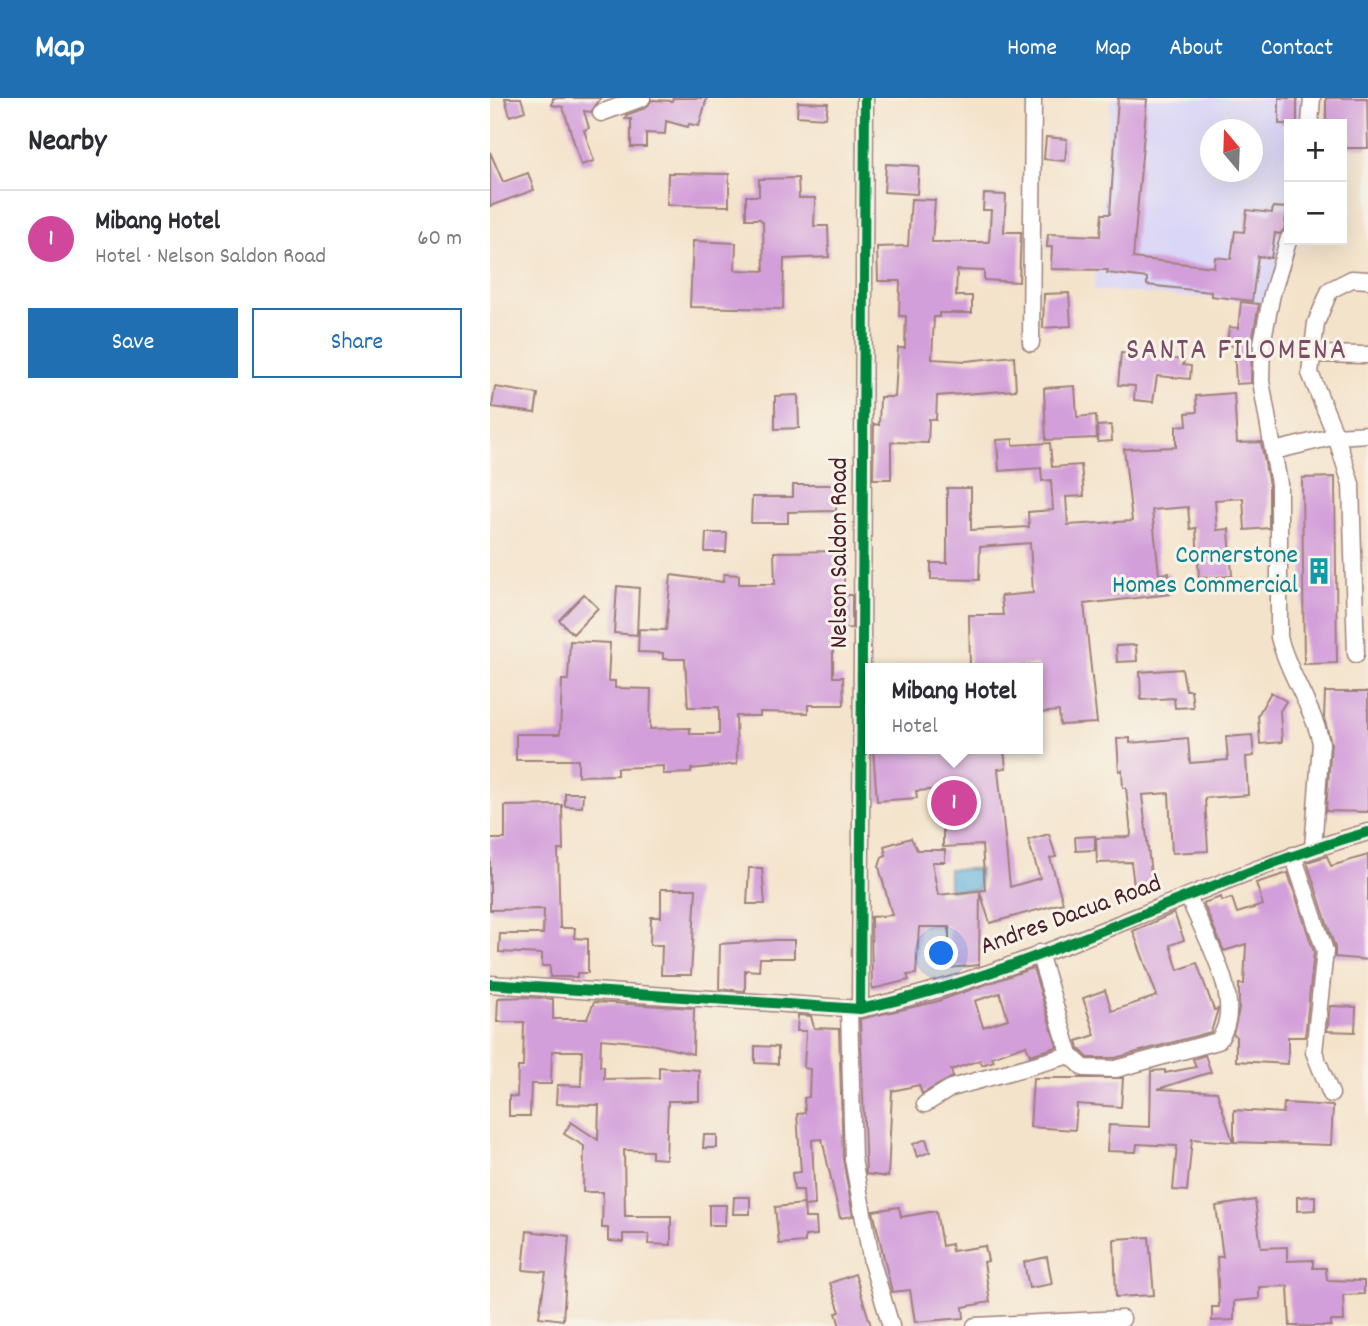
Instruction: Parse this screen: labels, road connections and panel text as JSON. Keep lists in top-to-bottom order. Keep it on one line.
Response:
{"streets":{"street":["Nelson Saldon Road","Andres Dacua Road"]},"crossings":[["Nelson Saldon Road","Andres Dacua Road"]],"districts":["SANTA FILOMENA"],"places":{"building":["Cornerstone Homes Commercial"]},"north":"top","page":{"header":"Map","nav":["Home","Map","About","Contact"],"heading":"Nearby","map_buttons":["+","−"],"list":[{"mark":"1","name":"Mibang Hotel","note":"Hotel · Nelson Saldon Road","value":"60 m"}],"buttons":["Save","Share"],"popup":["Mibang Hotel","Hotel"],"pins":"1"}}
